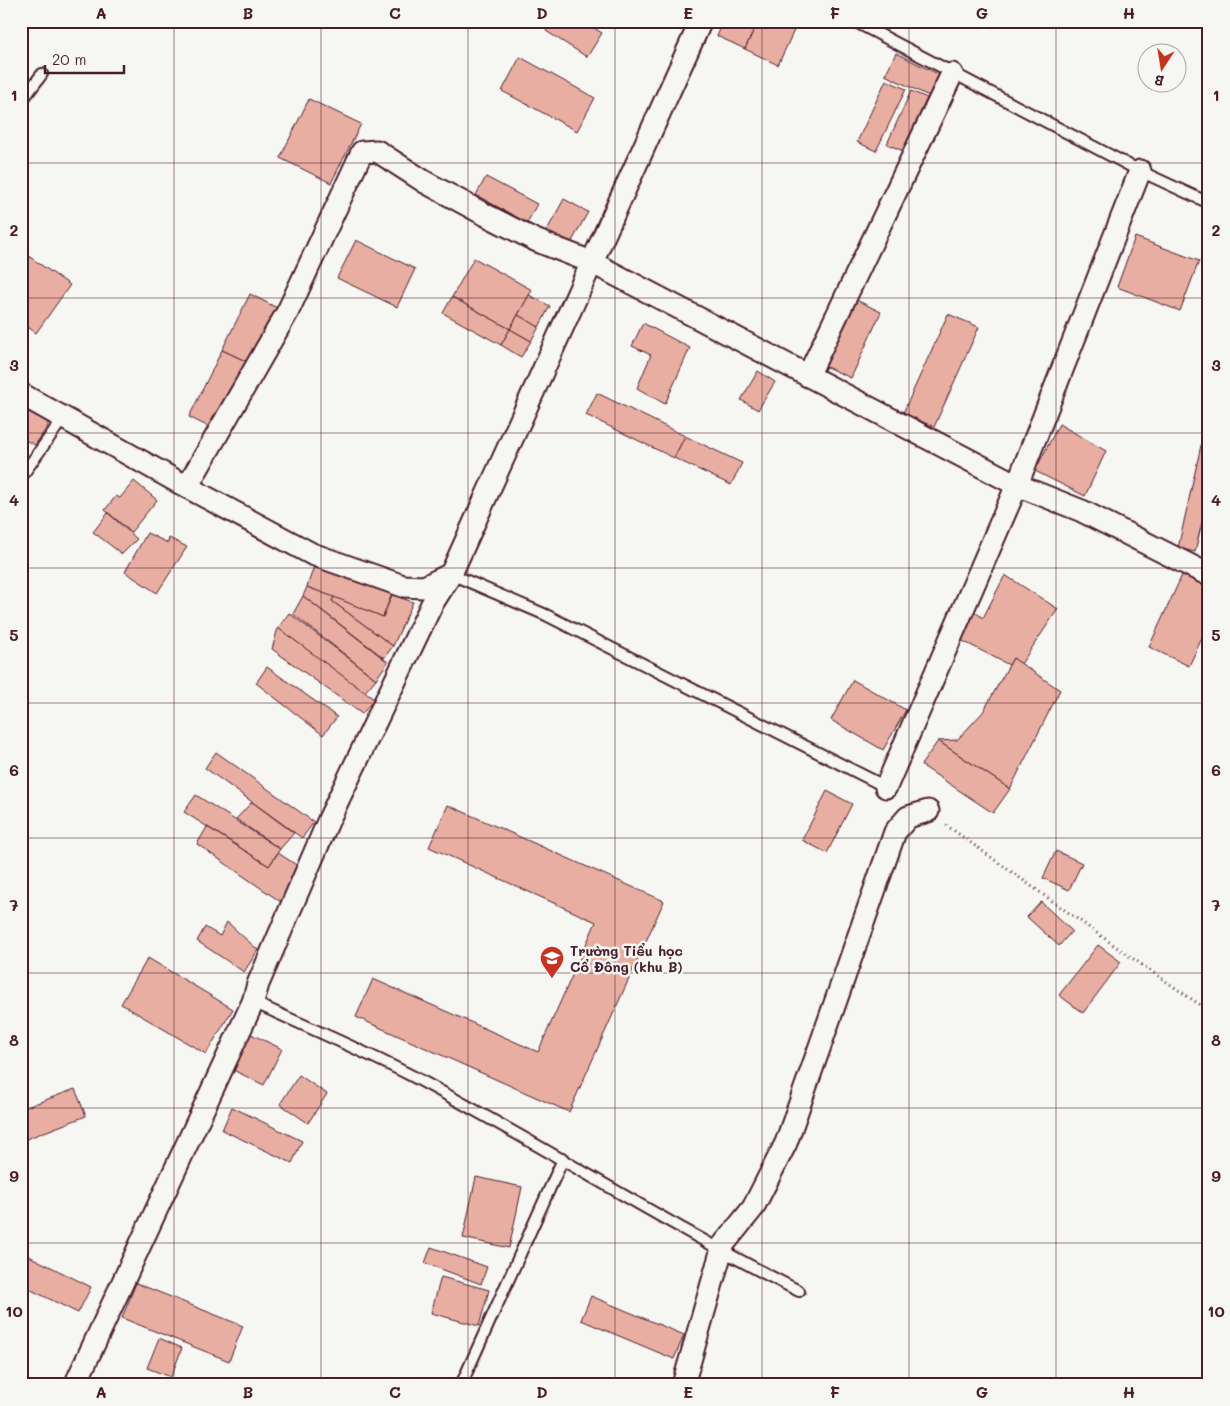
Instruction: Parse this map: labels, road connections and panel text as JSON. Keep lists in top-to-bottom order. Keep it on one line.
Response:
{"places":{"school or university":["Trường Tiểu học Cổ Đông (khu B)"]},"scale_bar":"20 m","north":"bottom","grid":{"columns":["A","B","C","D","E","F","G","H"],"rows":["1","2","3","4","5","6","7","8","9","10"]}}
